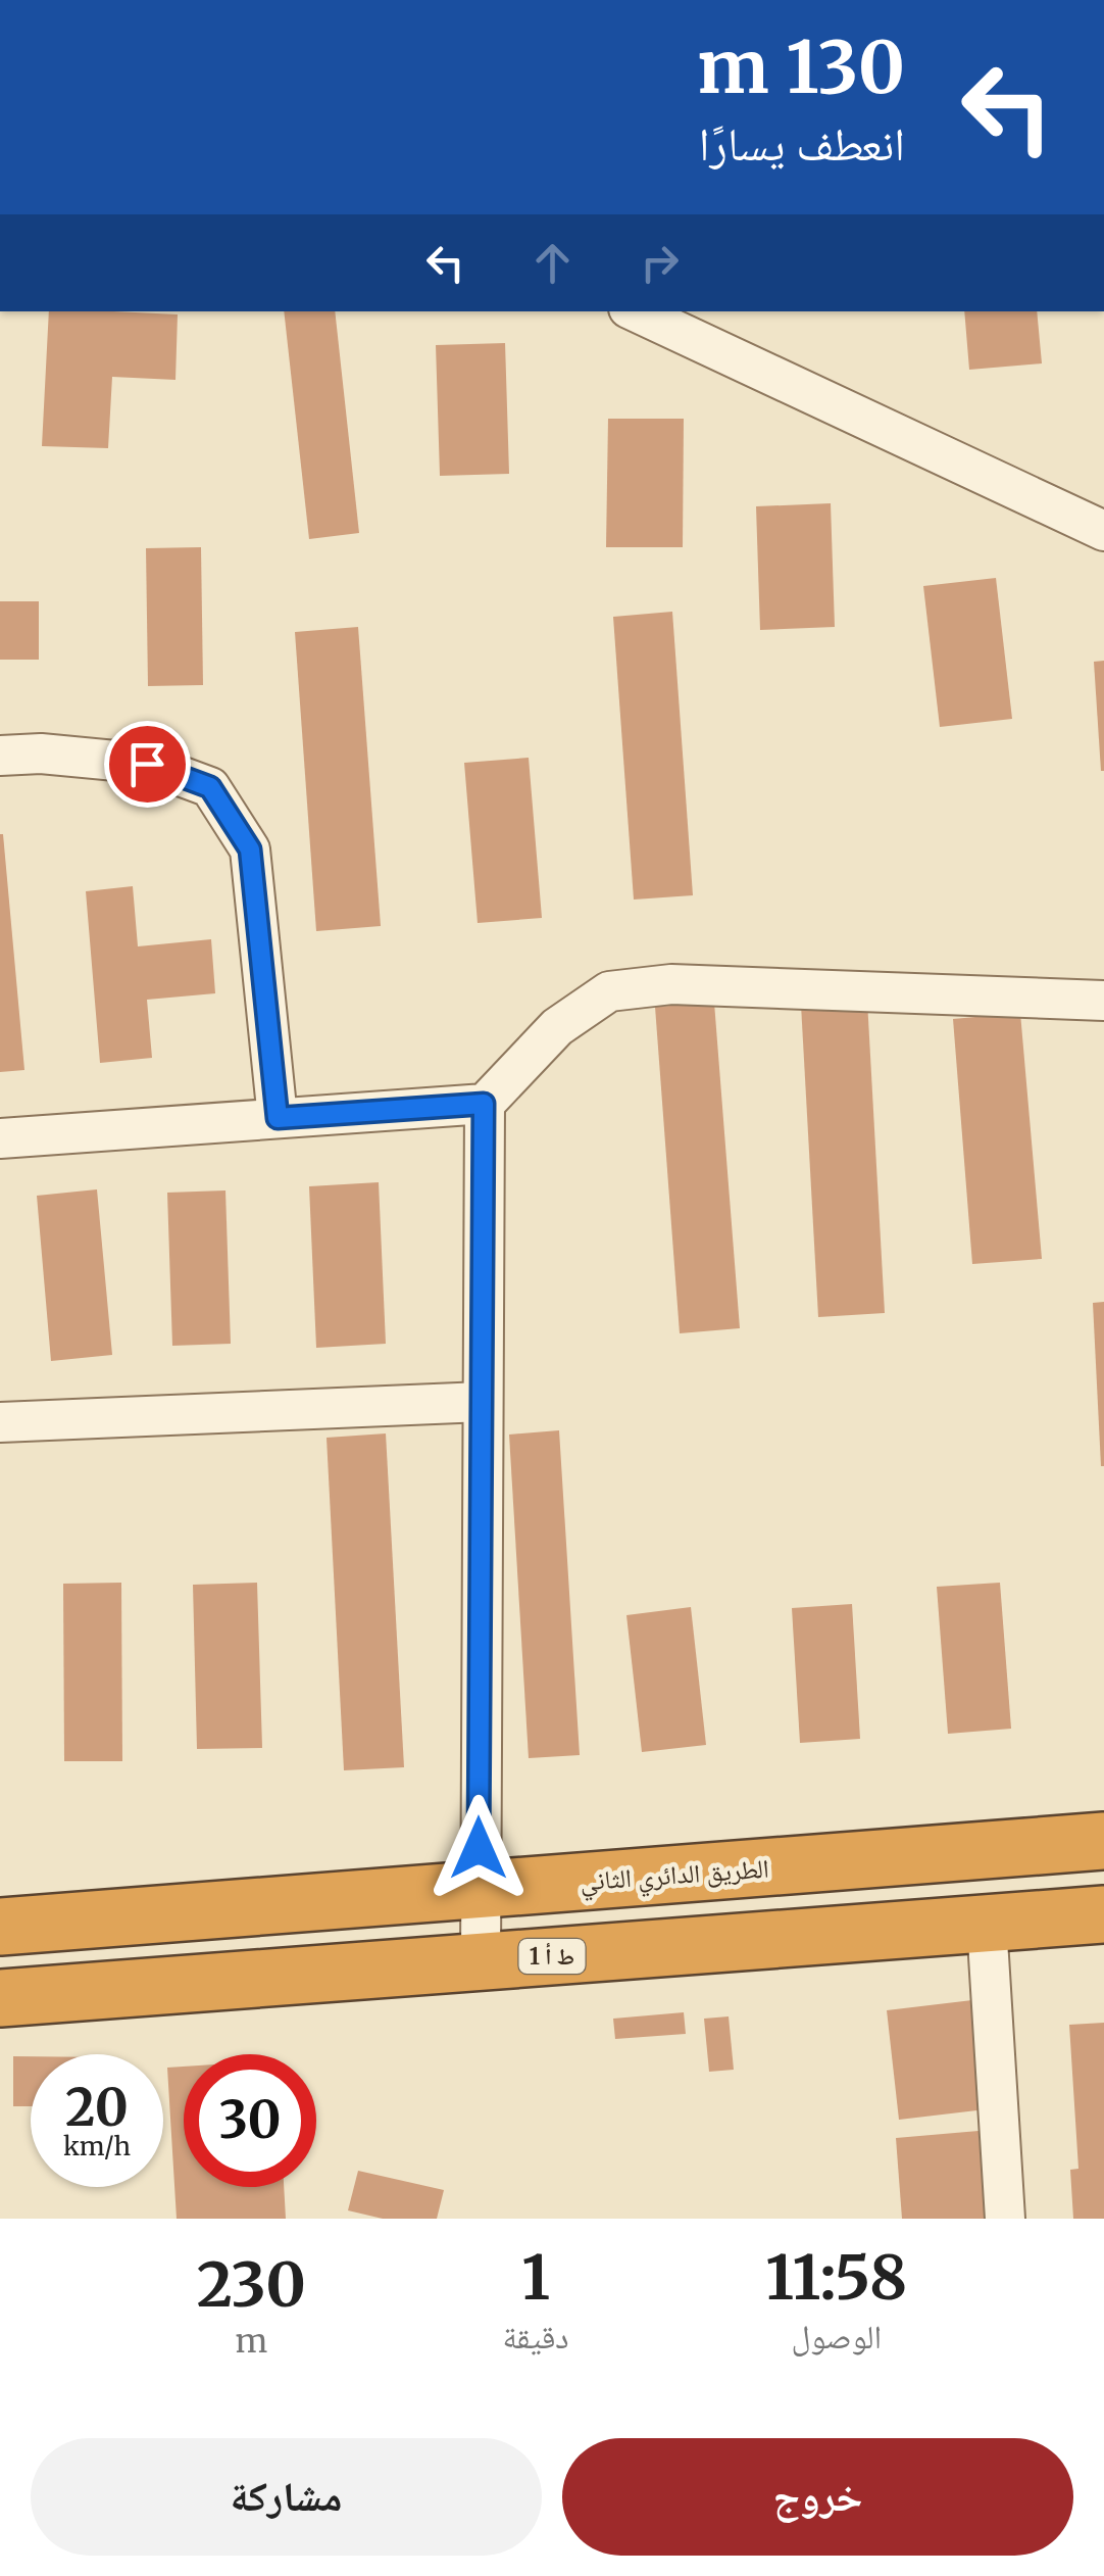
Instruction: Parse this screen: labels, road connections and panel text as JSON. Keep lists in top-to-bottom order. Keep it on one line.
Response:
{"streets":{"highway":["الطريق الدائري الثاني","ط أ 1"]},"page":{"turn":["130 m","انعطف يسارًا"],"speed":"20 km/h","limit":"30","eta":["11:58","الوصول","1","دقيقة","230","m"],"buttons":["خروج","مشاركة"]}}
